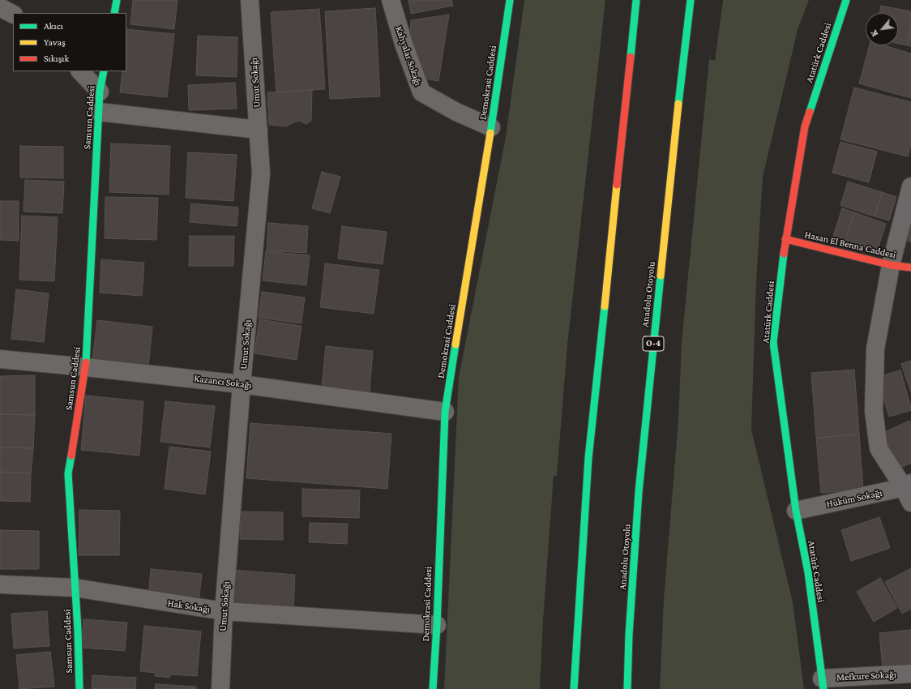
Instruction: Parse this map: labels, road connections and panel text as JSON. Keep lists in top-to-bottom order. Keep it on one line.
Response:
{"streets":{"main road":["Atatürk Caddesi","Demokrasi Caddesi","Samsun Caddesi","Hasan El Benna Caddesi","Anadolu Otoyolu","O-4"],"street":["Kahyalar Sokağı","Umut Sokağı","Kazancı Sokağı","Hüküm Sokağı","Hak Sokağı","Mefkure Sokağı"]},"crossings":[["Atatürk Caddesi","Hasan El Benna Caddesi"],["Atatürk Caddesi","Hüküm Sokağı"],["Atatürk Caddesi","Mefkure Sokağı"],["Kahyalar Sokağı","Demokrasi Caddesi"],["Umut Sokağı","Kazancı Sokağı"],["Umut Sokağı","Hak Sokağı"],["Demokrasi Caddesi","Kazancı Sokağı"],["Demokrasi Caddesi","Hak Sokağı"],["Samsun Caddesi","Kazancı Sokağı"],["Samsun Caddesi","Hak Sokağı"]],"legend":["Akıcı","Yavaş","Sıkışık"],"north":"bottom left"}
